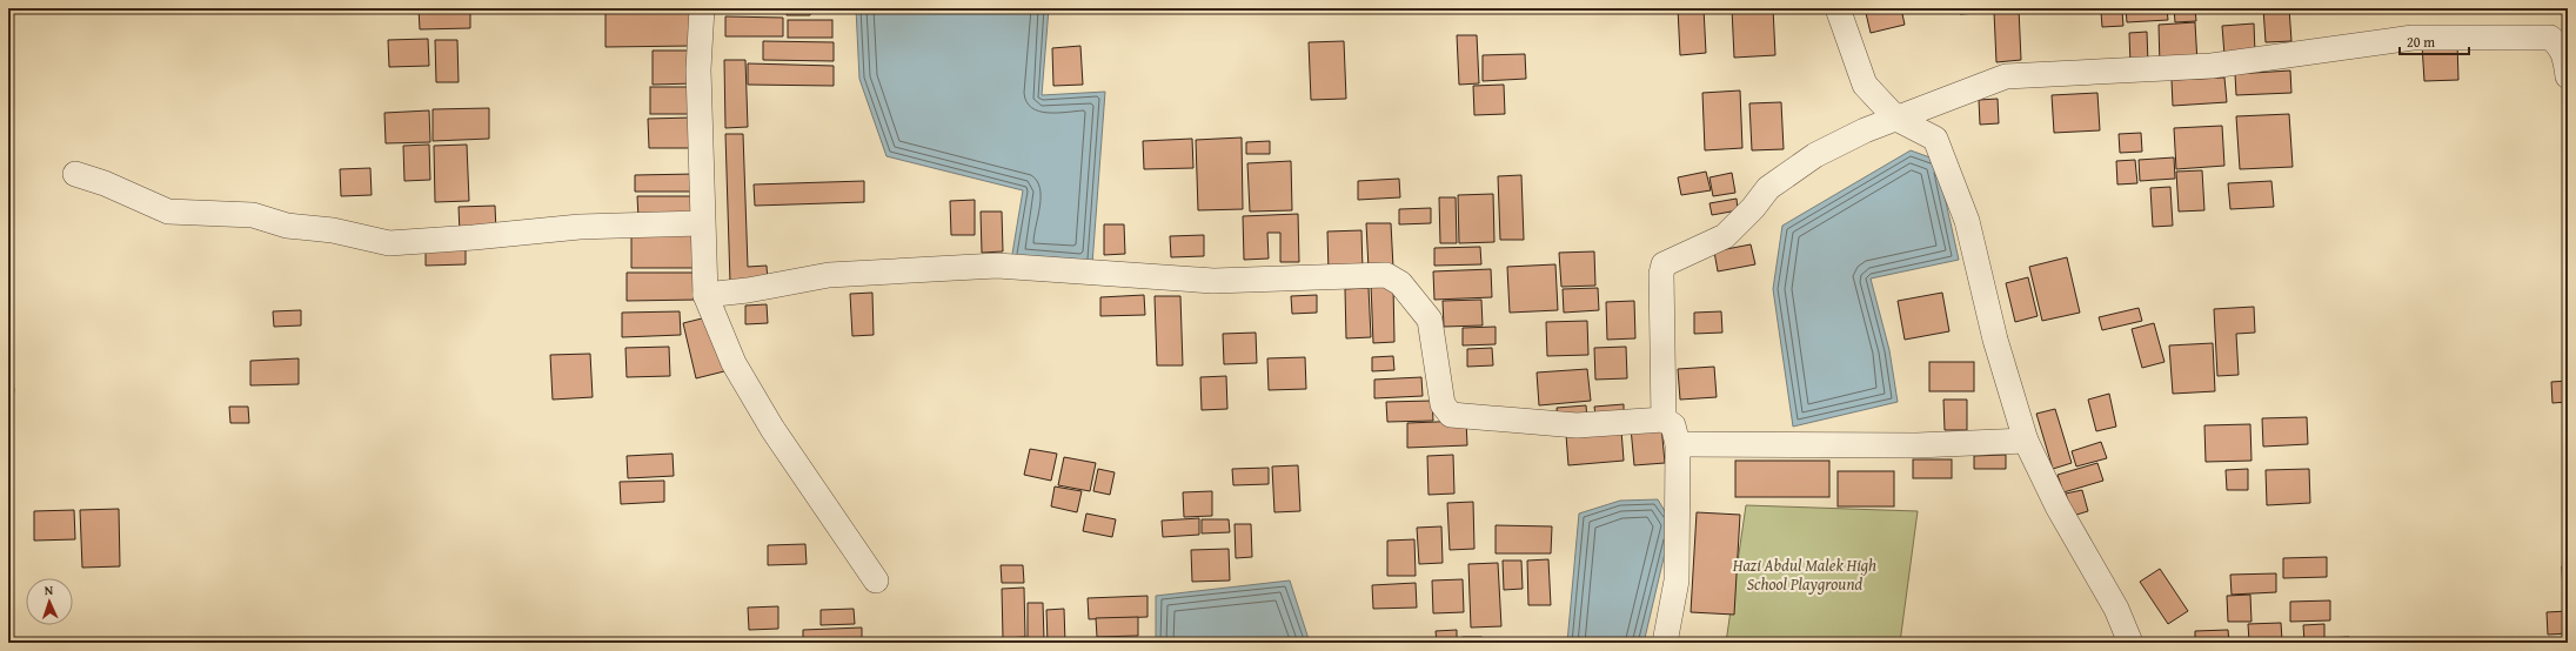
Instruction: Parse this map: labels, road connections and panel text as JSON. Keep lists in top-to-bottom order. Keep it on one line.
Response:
{"parks":["Hazi Abdul Malek High School Playground"],"scale_bar":"20 m","north":"top"}
